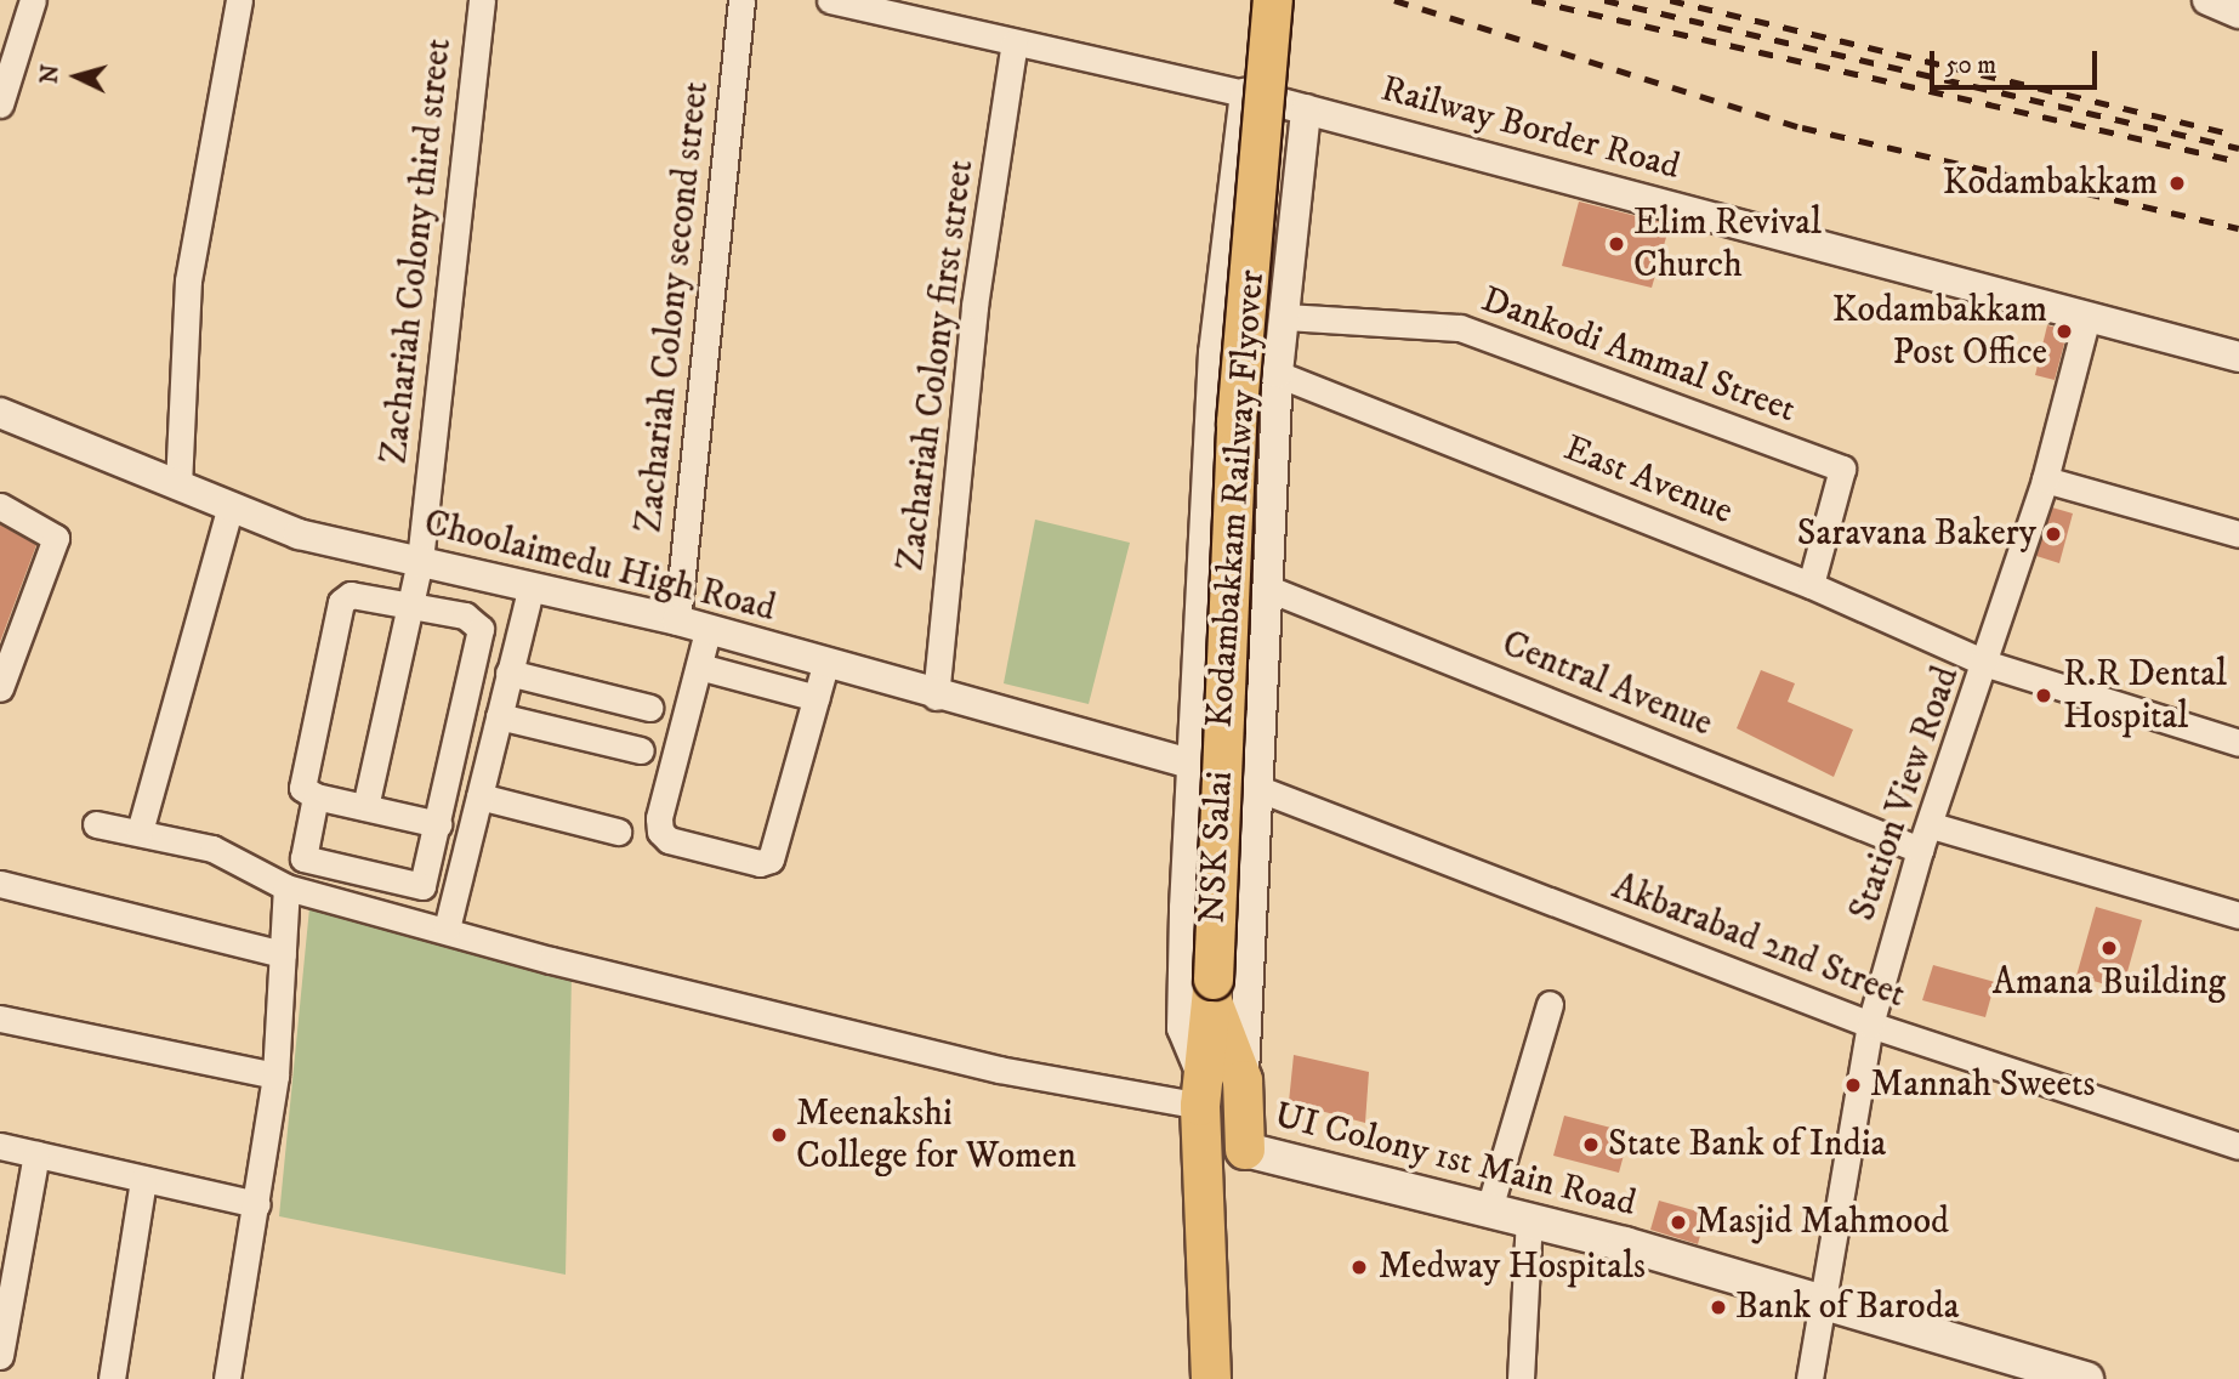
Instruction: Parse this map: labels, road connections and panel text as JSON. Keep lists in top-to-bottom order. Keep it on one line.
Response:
{"streets":{"main road":["Kodambakkam Railway Flyover","UI Colony 1st Main Road"],"street":["Railway Border Road","Zachariah Colony third street","Zachariah Colony second street","Dankodi Ammal Street","Zachariah Colony first street","East Avenue","Choolaimedu High Road","Central Avenue","Station View Road","NSK Salai","Akbarabad 2nd Street"]},"crossings":[["Railway Border Road","Station View Road"],["Railway Border Road","NSK Salai"],["Zachariah Colony third street","Choolaimedu High Road"],["Zachariah Colony second street","Choolaimedu High Road"],["Dankodi Ammal Street","East Avenue"],["Dankodi Ammal Street","NSK Salai"],["Zachariah Colony first street","Choolaimedu High Road"],["East Avenue","Station View Road"],["East Avenue","NSK Salai"],["Kodambakkam Railway Flyover","NSK Salai"],["Kodambakkam Railway Flyover","UI Colony 1st Main Road"],["Central Avenue","Station View Road"],["Central Avenue","NSK Salai"],["Station View Road","Akbarabad 2nd Street"],["Station View Road","UI Colony 1st Main Road"],["NSK Salai","Akbarabad 2nd Street"]],"places":["Kodambakkam","Elim Revival Church","Kodambakkam Post Office","Saravana Bakery","R.R Dental Hospital","Amana Building","Mannah Sweets","Meenakshi College for Women","State Bank of India","Masjid Mahmood","Medway Hospitals","Bank of Baroda"],"scale_bar":"50 m","north":"left"}
